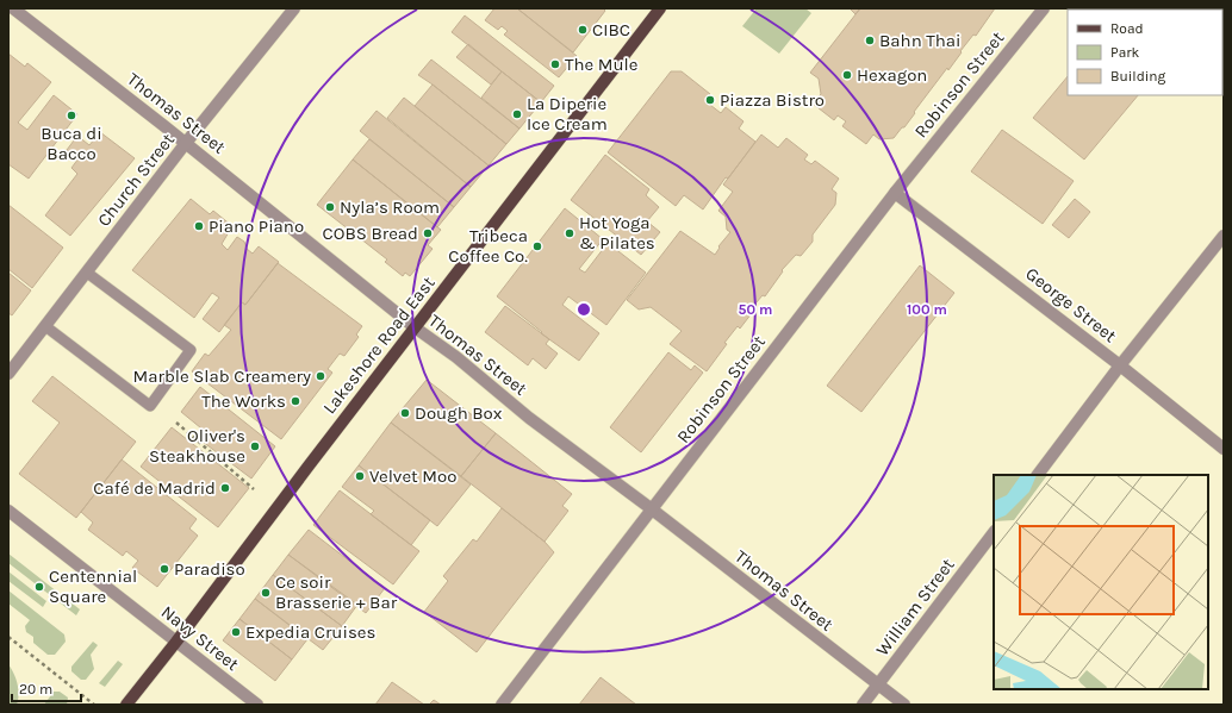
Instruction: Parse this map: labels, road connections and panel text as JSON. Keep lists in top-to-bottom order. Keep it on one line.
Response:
{"streets":{"main road":["Lakeshore Road East"],"street":["Robinson Street","Thomas Street","Church Street","George Street","William Street","Navy Street"]},"crossings":[["Robinson Street","Thomas Street"],["Robinson Street","George Street"],["Thomas Street","Church Street"],["Thomas Street","Lakeshore Road East"],["Thomas Street","William Street"],["Lakeshore Road East","Navy Street"]],"places":["CIBC","Bahn Thai","The Mule","Hexagon","Piazza Bistro","La Diperie Ice Cream","Buca di Bacco","Nyla’s Room","Piano Piano","COBS Bread","Hot Yoga & Pilates","Tribeca Coffee Co.","Marble Slab Creamery","The Works","Dough Box","Oliver's Steakhouse","Velvet Moo","Café de Madrid","Paradiso","Centennial Square","Ce soir Brasserie + Bar","Expedia Cruises"],"legend":["Road","Park","Building"],"scale_bar":"20 m","rings":["50 m","100 m"]}
